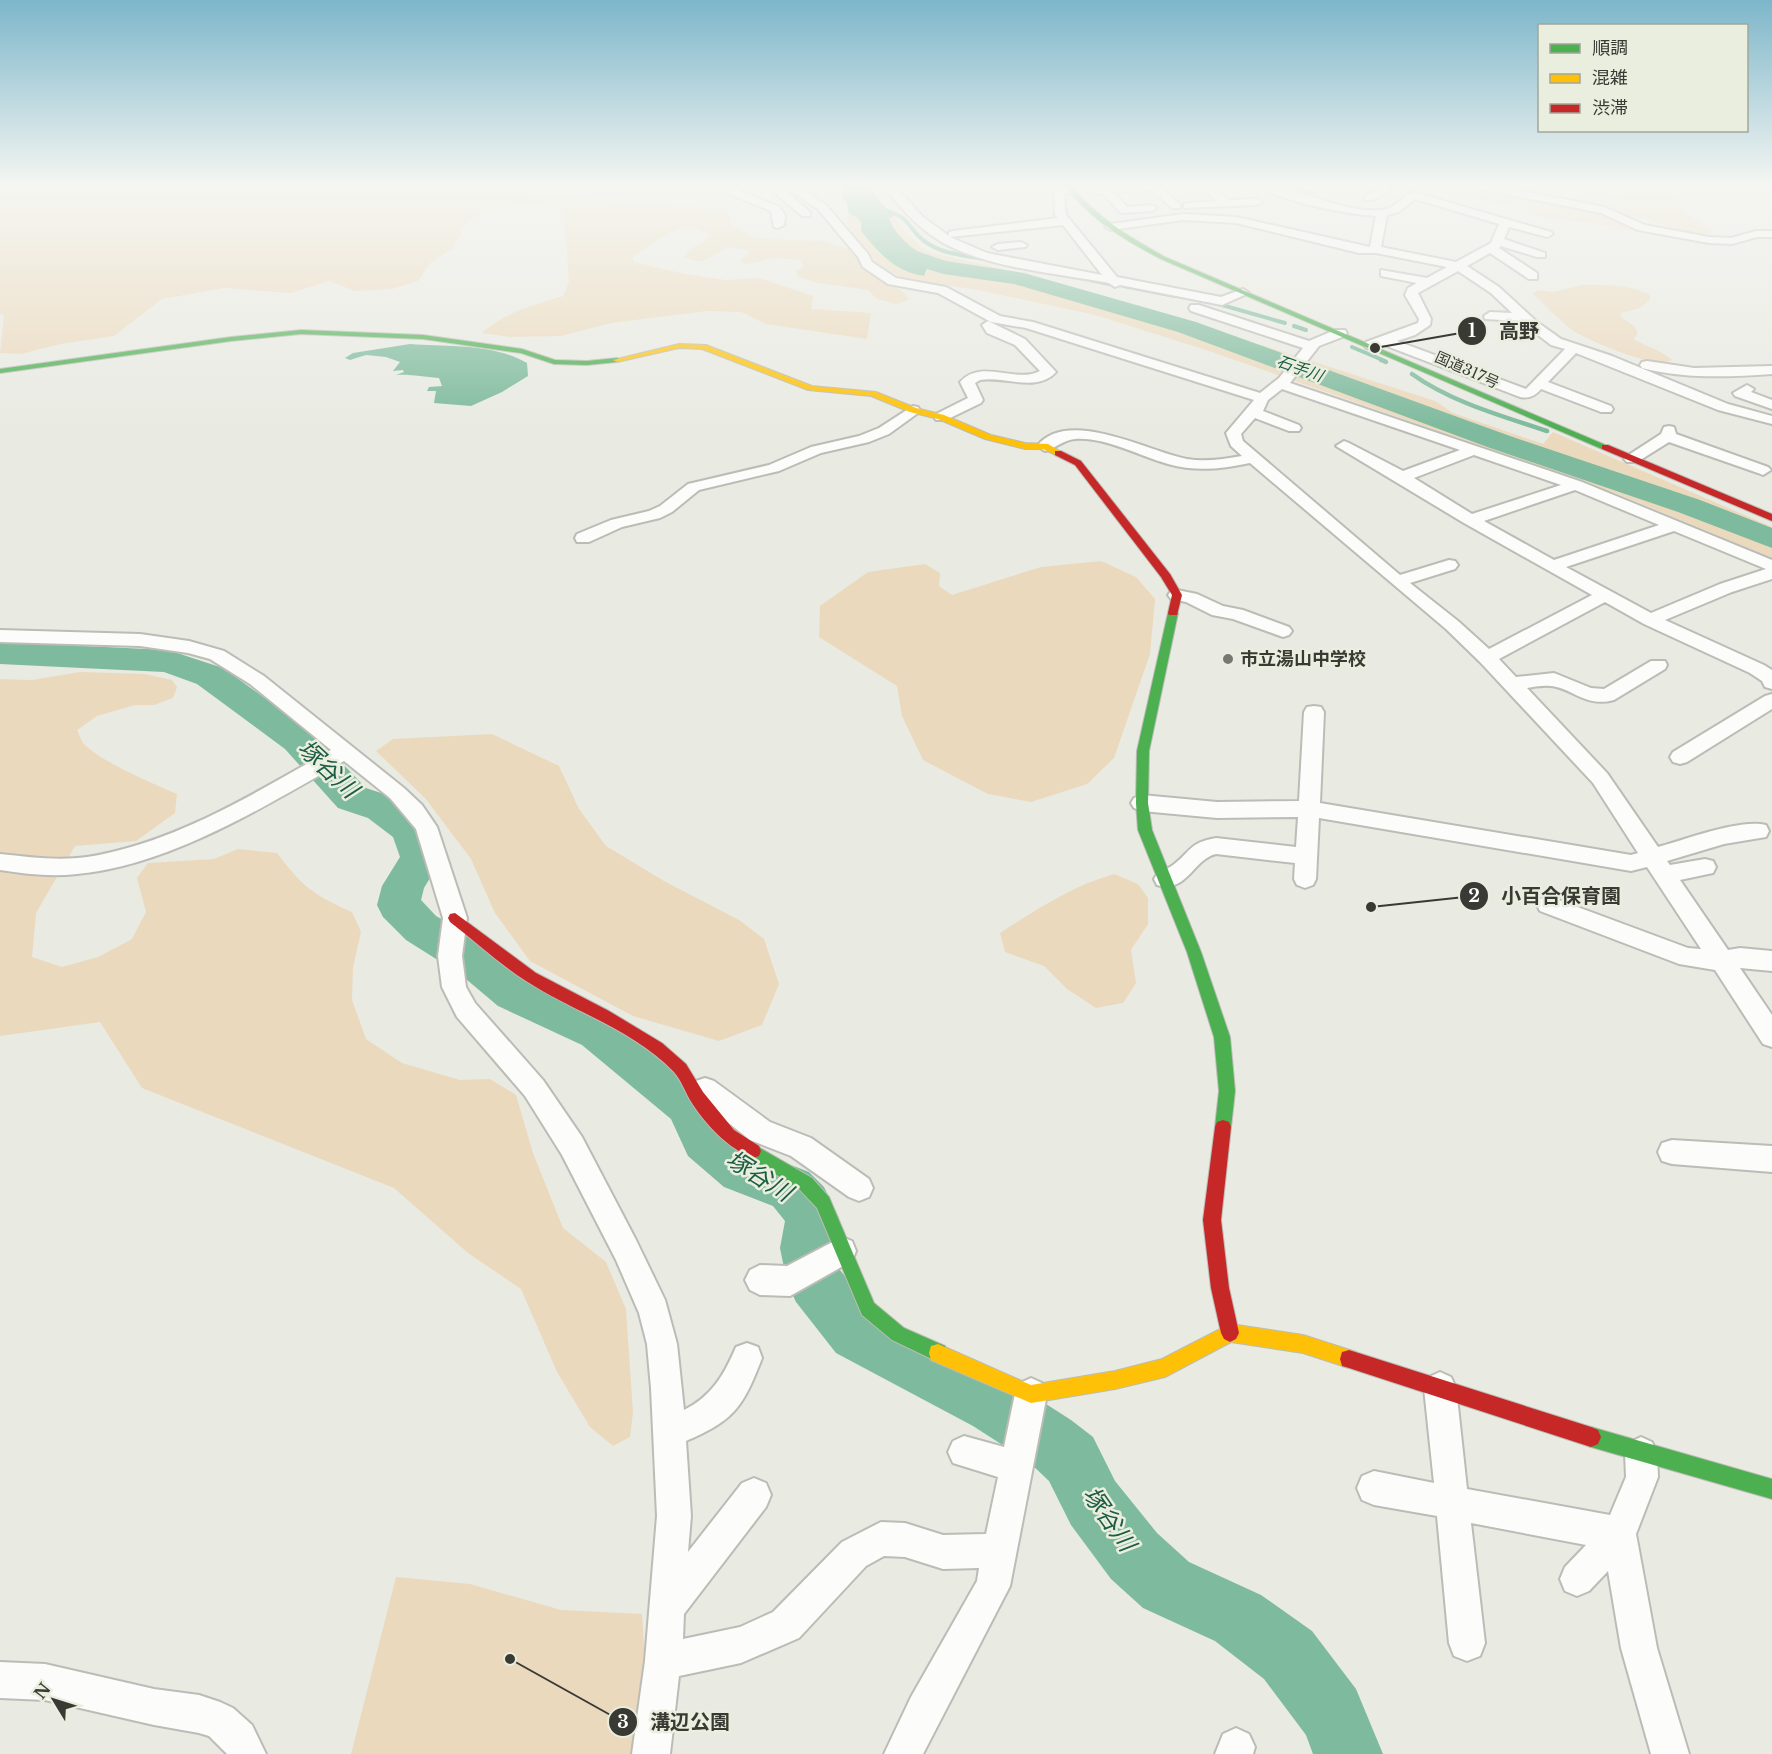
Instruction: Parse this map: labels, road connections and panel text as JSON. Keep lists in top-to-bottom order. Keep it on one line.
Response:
{"streets":{"main road":["国道317号"]},"water":["石手川","塚谷川"],"places":["高野","市立湯山中学校","小百合保育園","溝辺公園"],"legend":["順調","混雑","渋滞"],"north":"top left"}
